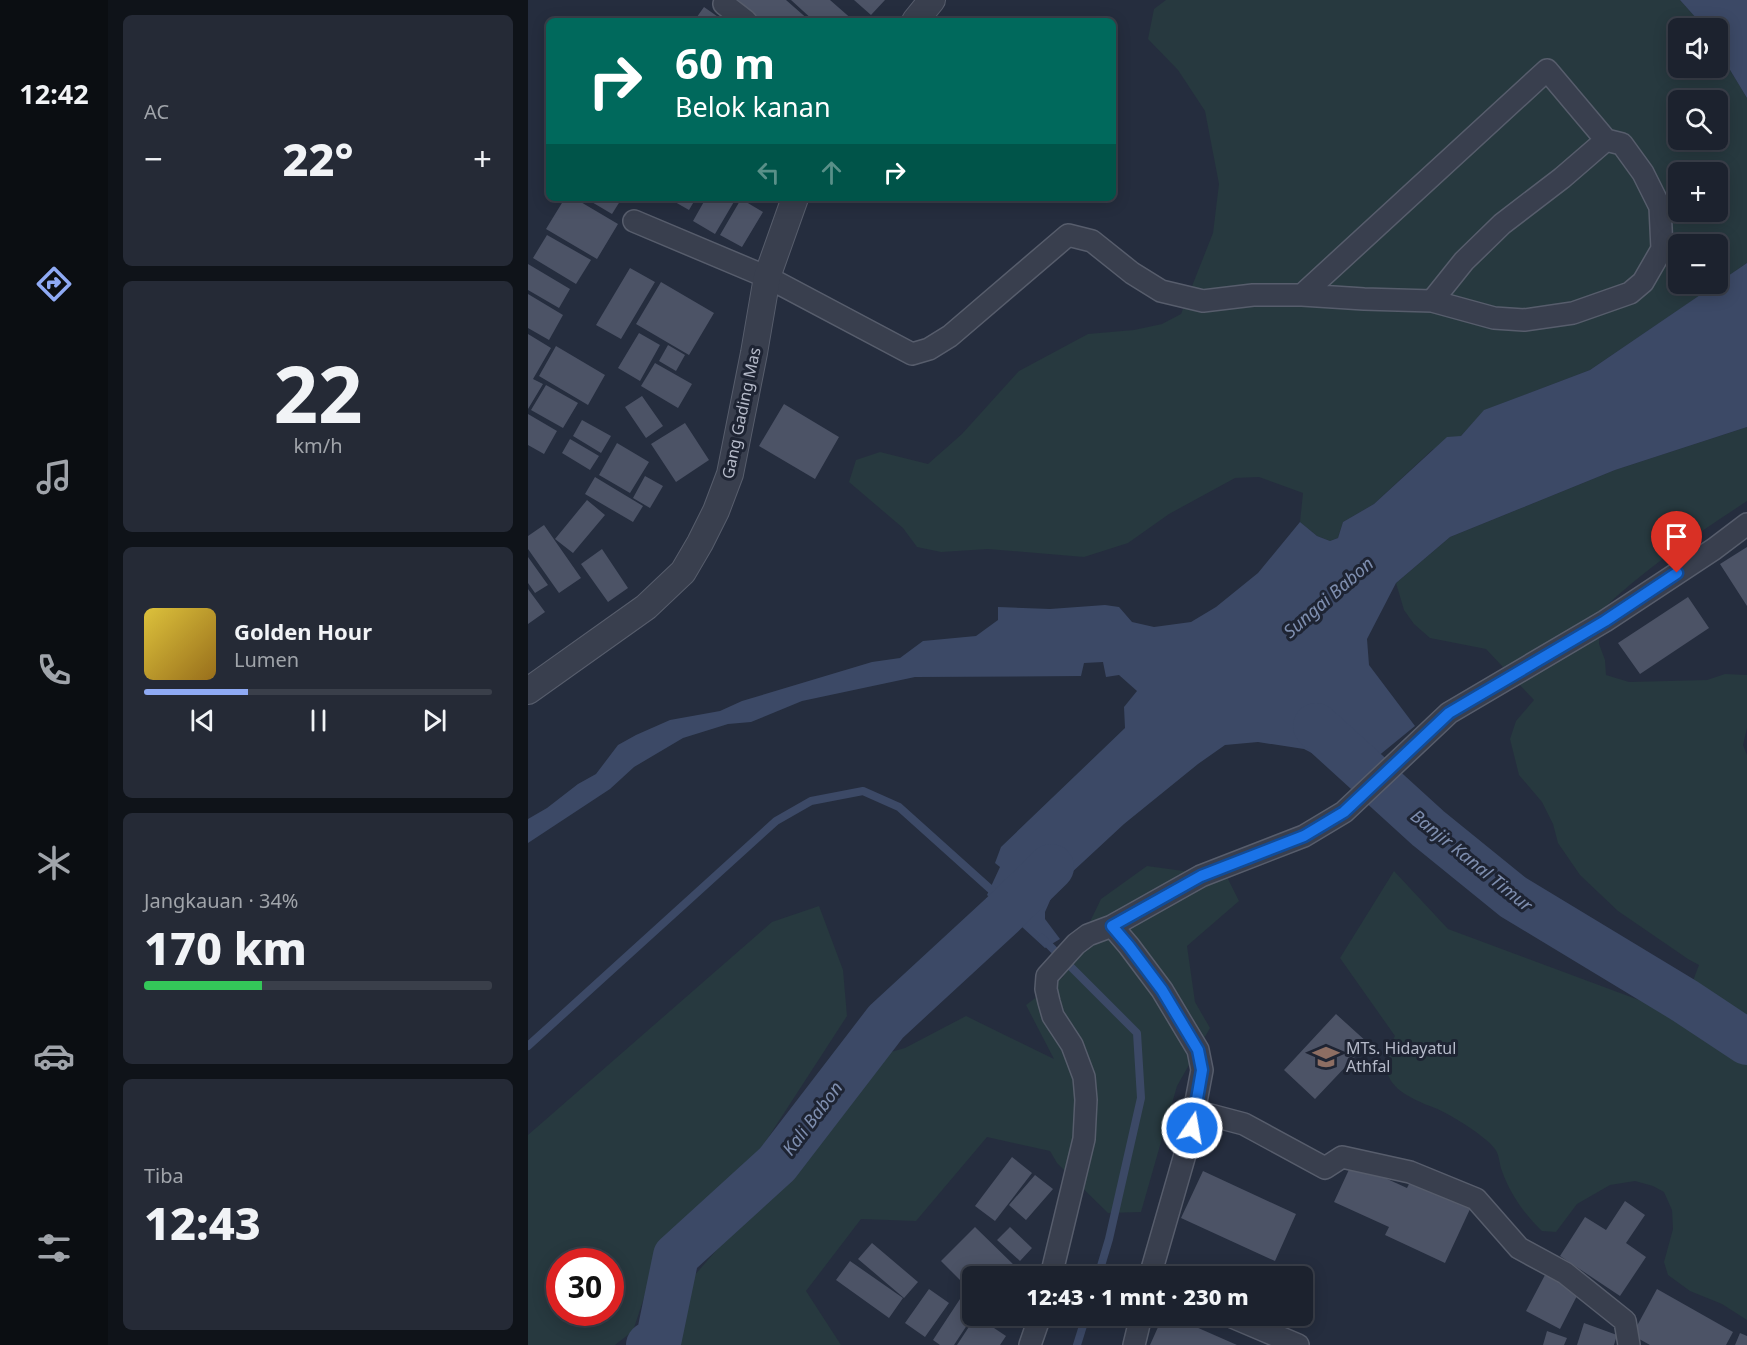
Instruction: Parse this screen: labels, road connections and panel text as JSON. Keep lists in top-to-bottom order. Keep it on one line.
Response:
{"streets":{"street":["Gang Gading Mas"]},"water":["Sungai Babon","Banjir Kanal Timur","Kali Babon"],"places":{"school or university":["MTs. Hidayatul Athfal"]},"page":{"tabs":"12:42","tile":["AC",["22","km/h"],["Jangkauan · 34%","170 km"],["Tiba","12:43"]],"map_buttons":["+","−"],"turn":["60 m","Belok kanan"],"heat":["−","22°","+"],"song":["Golden Hour","Lumen"],"limit":"30","trip":"12:43 · 1 mnt · 230 m"}}
